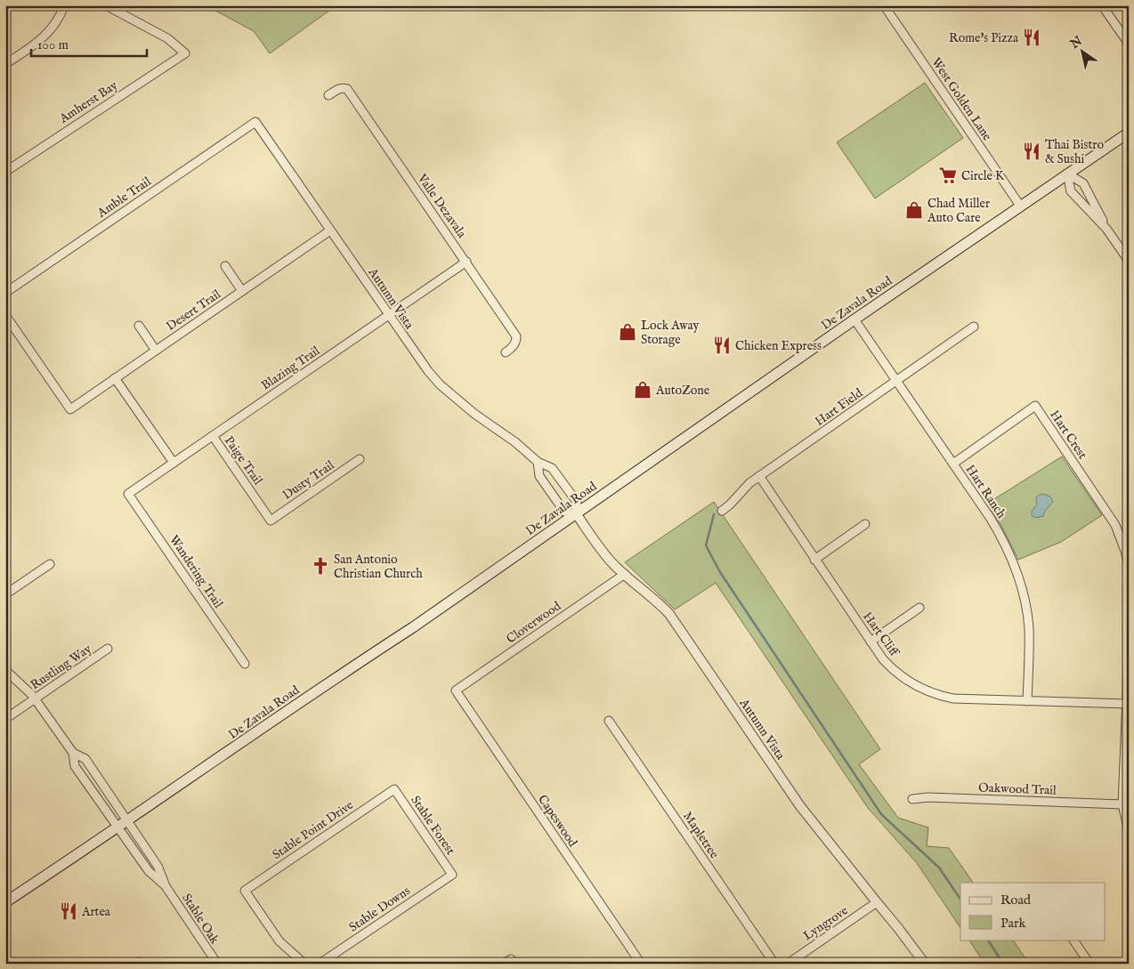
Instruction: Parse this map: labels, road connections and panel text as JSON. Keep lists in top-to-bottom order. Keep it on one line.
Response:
{"streets":{"main road":["De Zavala Road"],"street":["West Golden Lane","Amherst Bay","Amble Trail","Valle Dezavala","Autumn Vista","Desert Trail","Blazing Trail","Hart Field","Hart Crest","Paige Trail","Dusty Trail","Hart Ranch","Wandering Trail","Cloverwood","Hart Cliff","Rustling Way","Oakwood Trail","Capeswood","Stable Forest","Stable Point Drive","Mapletree","Stable Downs","Stable Oak","Lyngrove"]},"crossings":[["West Golden Lane","De Zavala Road"],["Amble Trail","Autumn Vista"],["Valle Dezavala","Blazing Trail"],["Autumn Vista","De Zavala Road"],["Autumn Vista","Desert Trail"],["Autumn Vista","Blazing Trail"],["Autumn Vista","Cloverwood"],["Autumn Vista","Lyngrove"],["De Zavala Road","Hart Ranch"],["De Zavala Road","Stable Oak"],["Blazing Trail","Paige Trail"],["Blazing Trail","Wandering Trail"],["Hart Field","Hart Ranch"],["Hart Field","Hart Cliff"],["Hart Crest","Hart Ranch"],["Paige Trail","Dusty Trail"],["Hart Ranch","Hart Cliff"],["Cloverwood","Capeswood"],["Stable Forest","Stable Point Drive"],["Stable Forest","Stable Downs"]],"places":{"restaurant":["Rome's Pizza","Thai Bistro & Sushi","Chicken Express","Artea"],"supermarket":["Circle K"],"shop":["Chad Miller Auto Care","Lock Away Storage","AutoZone"],"church":["San Antonio Christian Church"]},"legend":["Road","Park"],"scale_bar":"100 m","north":"top left"}
